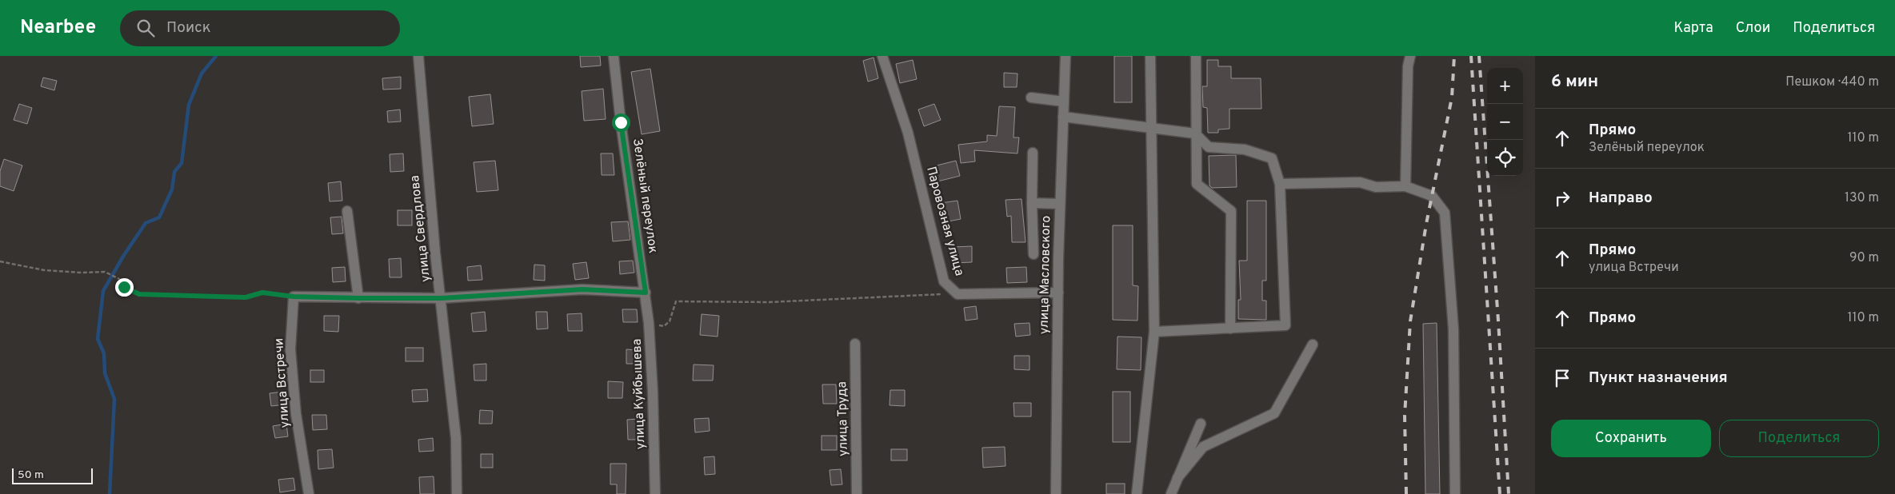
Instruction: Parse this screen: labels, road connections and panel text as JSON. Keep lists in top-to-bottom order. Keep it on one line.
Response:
{"streets":{"street":["Зелёный переулок","Паровозная улица","улица Свердлова","улица Масловского","улица Встречи","улица Куйбышева","улица Труда"]},"crossings":[["Зелёный переулок","улица Куйбышева"],["Паровозная улица","улица Масловского"]],"scale_bar":"50 m","page":{"header":"Nearbee","search":"Поиск","nav":["Карта","Слои","Поделиться"],"heading":["6 мин","Пешком · 440 m"],"map_buttons":["+","−"],"list":[["Прямо","Зелёный переулок","110 m"],["Направо","130 m"],["Прямо","улица Встречи","90 m"],["Прямо","110 m"],"Пункт назначения"],"buttons":["Сохранить","Поделиться"],"scale":"50 m"}}
